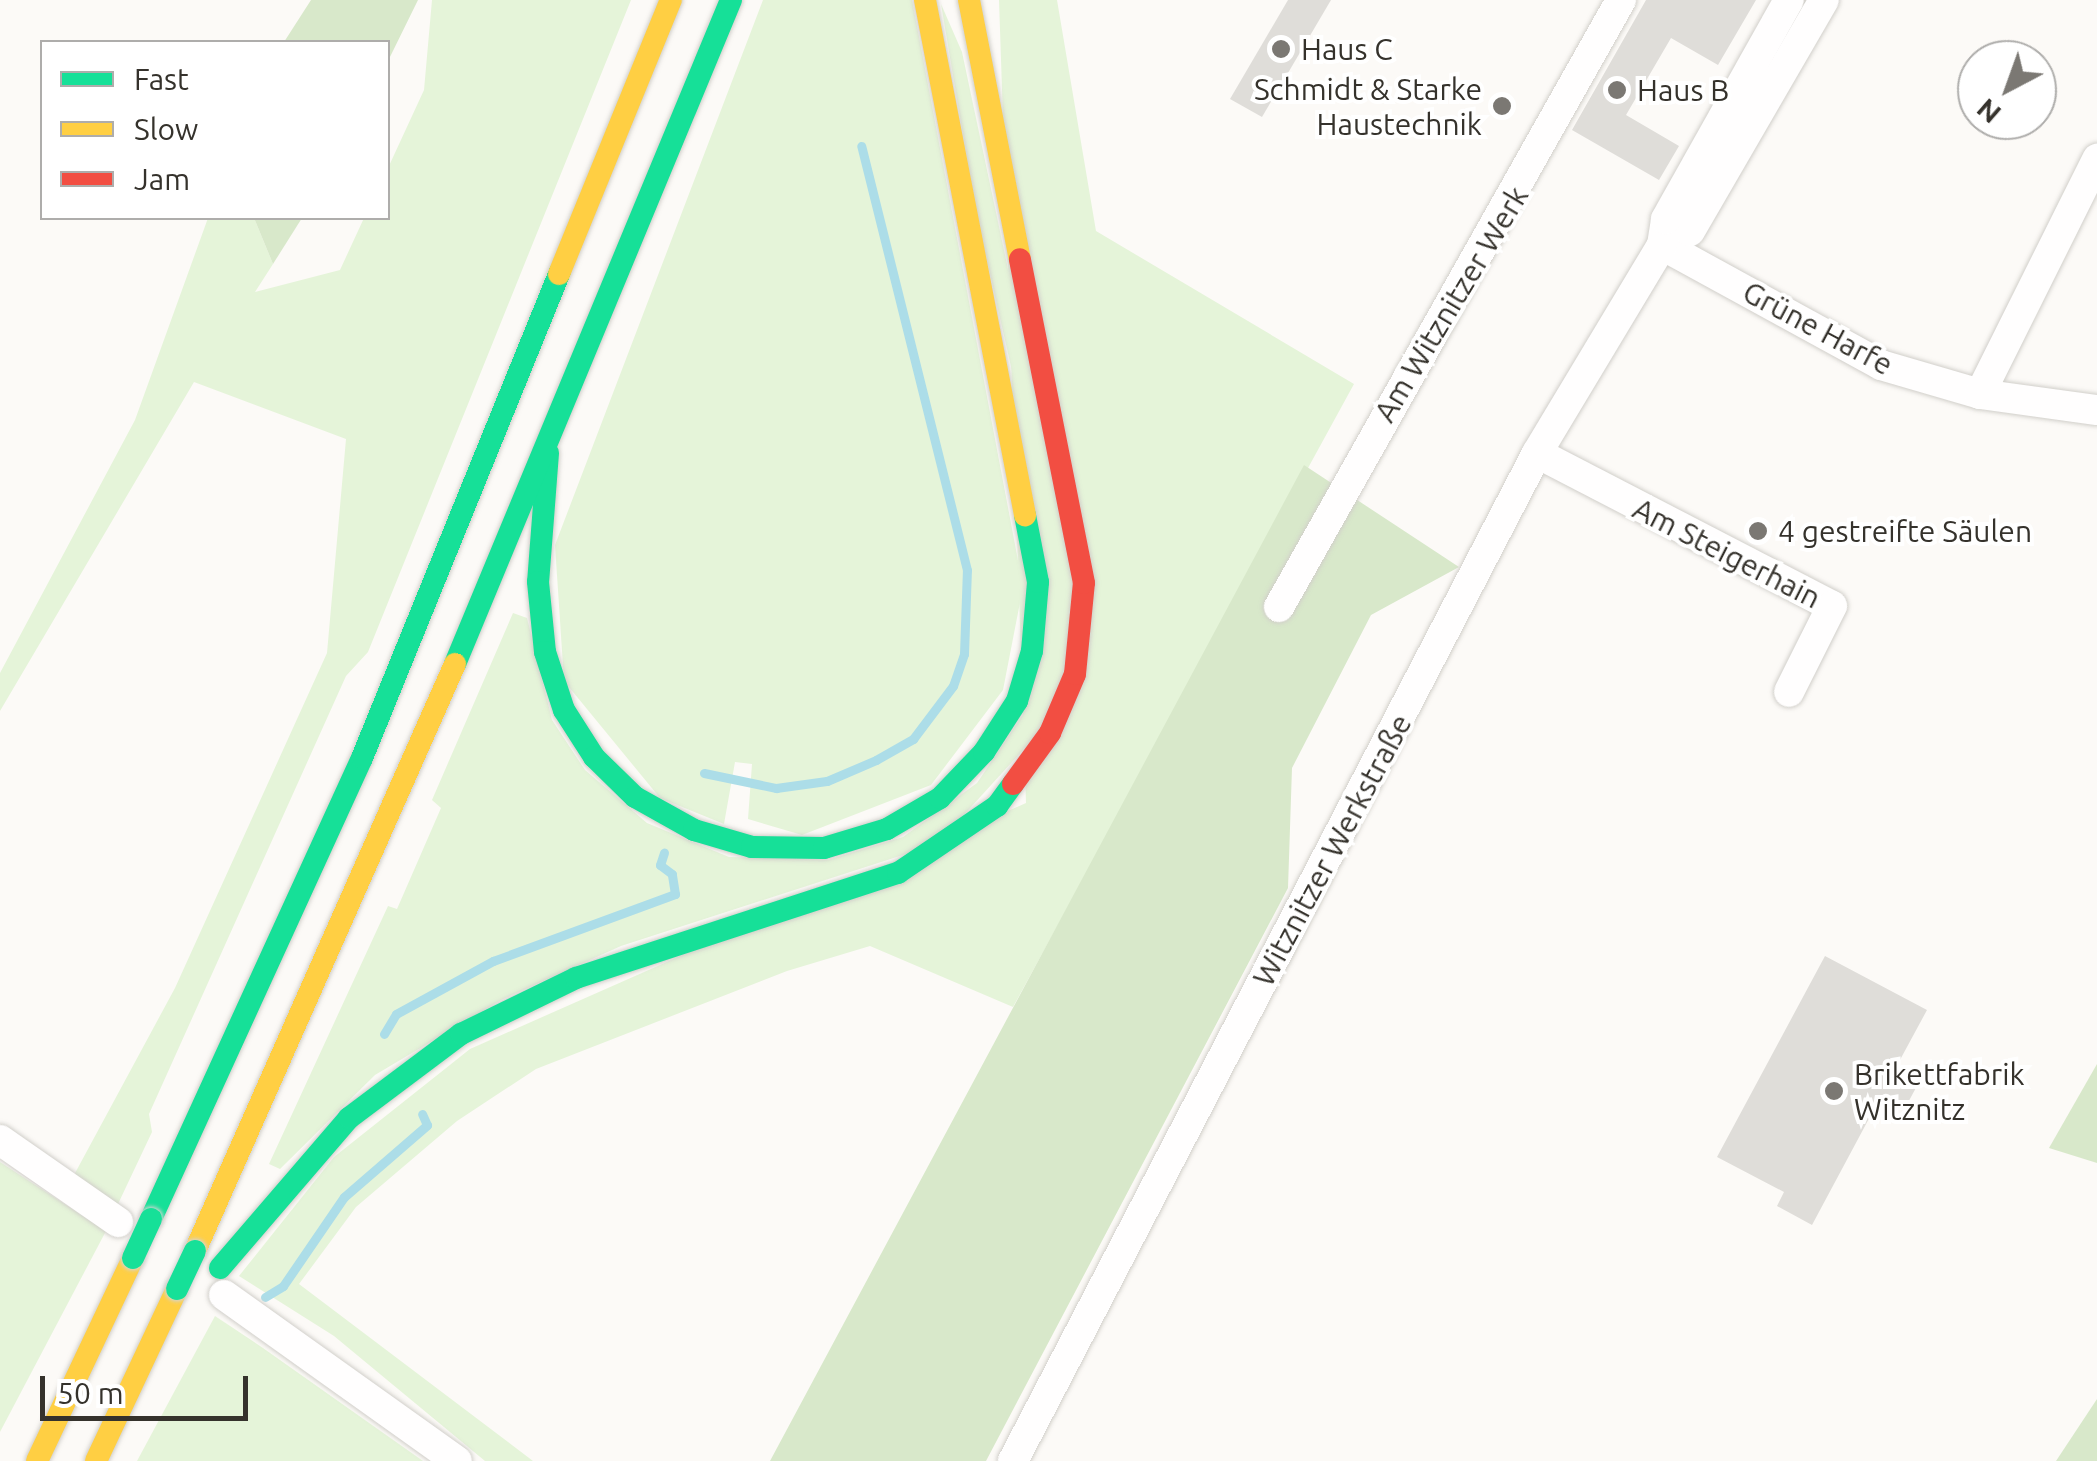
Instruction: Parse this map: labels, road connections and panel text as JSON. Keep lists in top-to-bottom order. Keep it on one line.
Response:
{"streets":{"street":["Am Witznitzer Werk","Grüne Harfe","Am Steigerhain","Witznitzer Werkstraße"]},"crossings":[["Grüne Harfe","Witznitzer Werkstraße"],["Am Steigerhain","Witznitzer Werkstraße"]],"places":["Haus C","Haus B","Schmidt & Starke Haustechnik","4 gestreifte Säulen","Brikettfabrik Witznitz"],"legend":["Fast","Slow","Jam"],"scale_bar":"50 m","north":"bottom left"}
